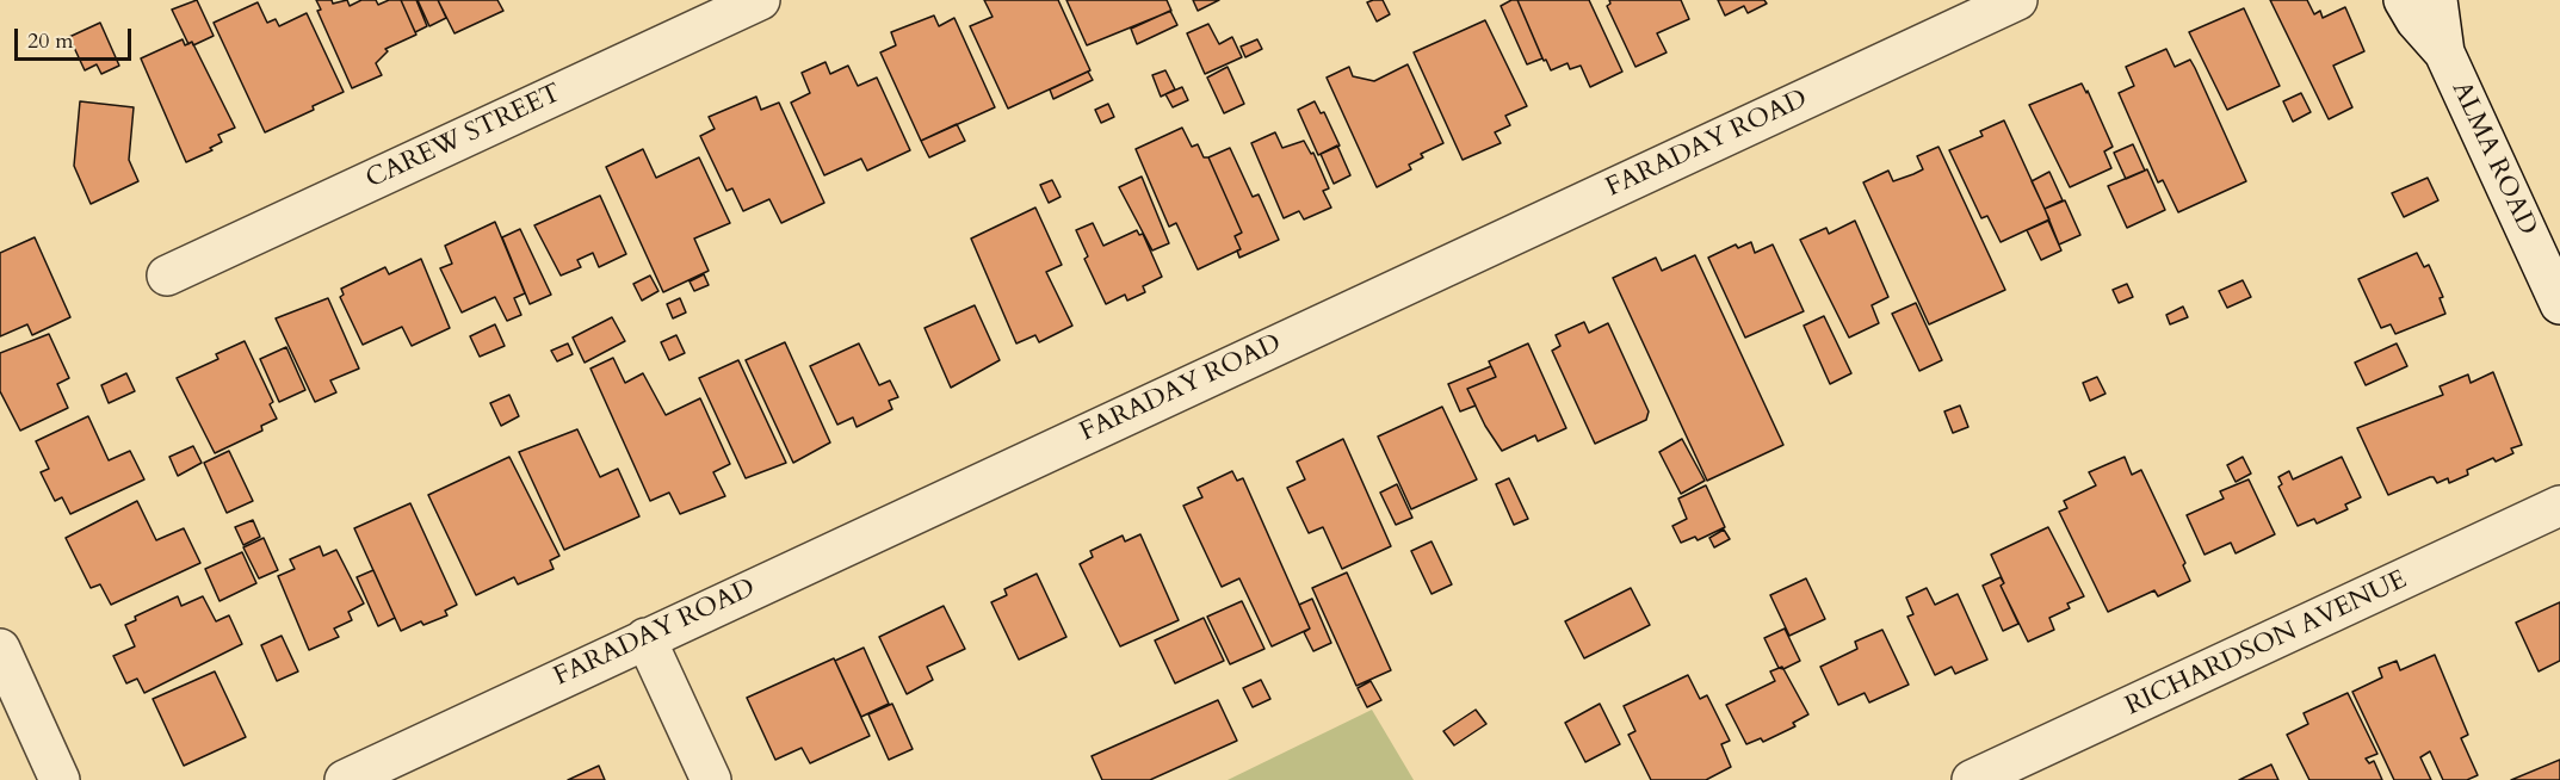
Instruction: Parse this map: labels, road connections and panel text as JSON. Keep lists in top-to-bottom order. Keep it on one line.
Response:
{"streets":{"street":["CAREW STREET","FARADAY ROAD","ALMA ROAD","RICHARDSON AVENUE"]},"scale_bar":"20 m"}
